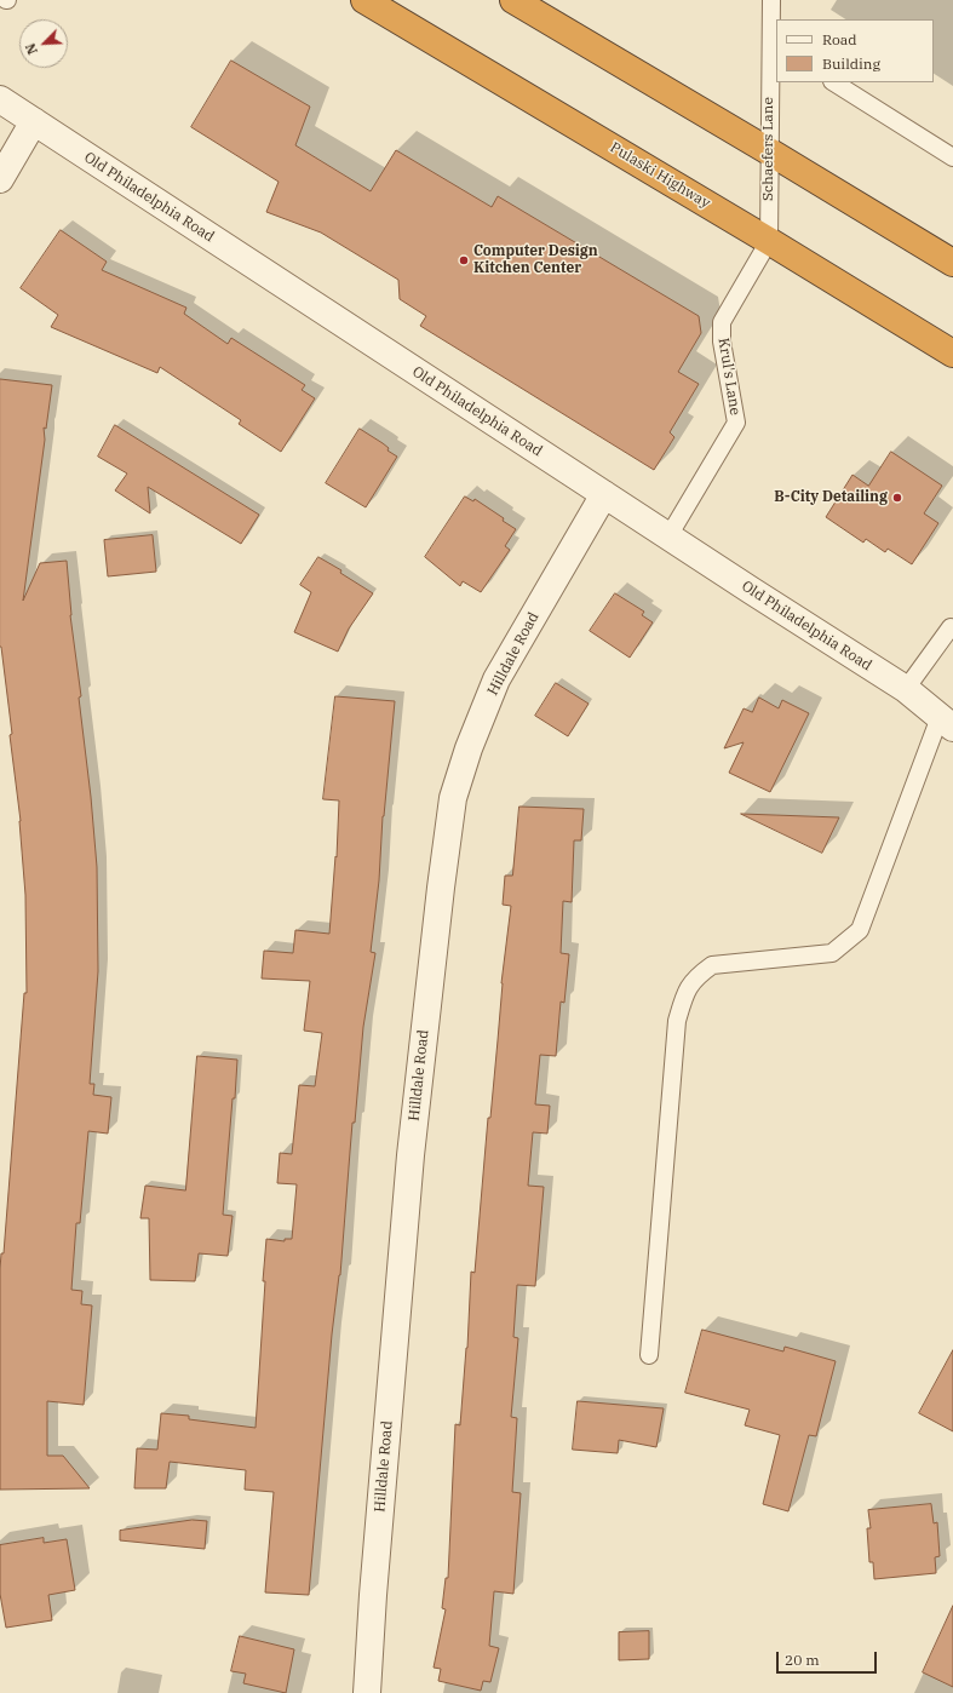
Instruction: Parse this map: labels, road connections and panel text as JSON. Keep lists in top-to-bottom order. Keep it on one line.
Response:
{"streets":{"highway":["Pulaski Highway"],"street":["Old Philadelphia Road","Hilldale Road"],"lane":["Schaefers Lane","Krul's Lane"]},"crossings":[["Schaefers Lane","Pulaski Highway"],["Schaefers Lane","Krul's Lane"],["Pulaski Highway","Krul's Lane"],["Old Philadelphia Road","Krul's Lane"],["Old Philadelphia Road","Hilldale Road"]],"places":["Computer Design Kitchen Center","B-City Detailing"],"legend":["Road","Building"],"scale_bar":"20 m","north":"bottom left"}
